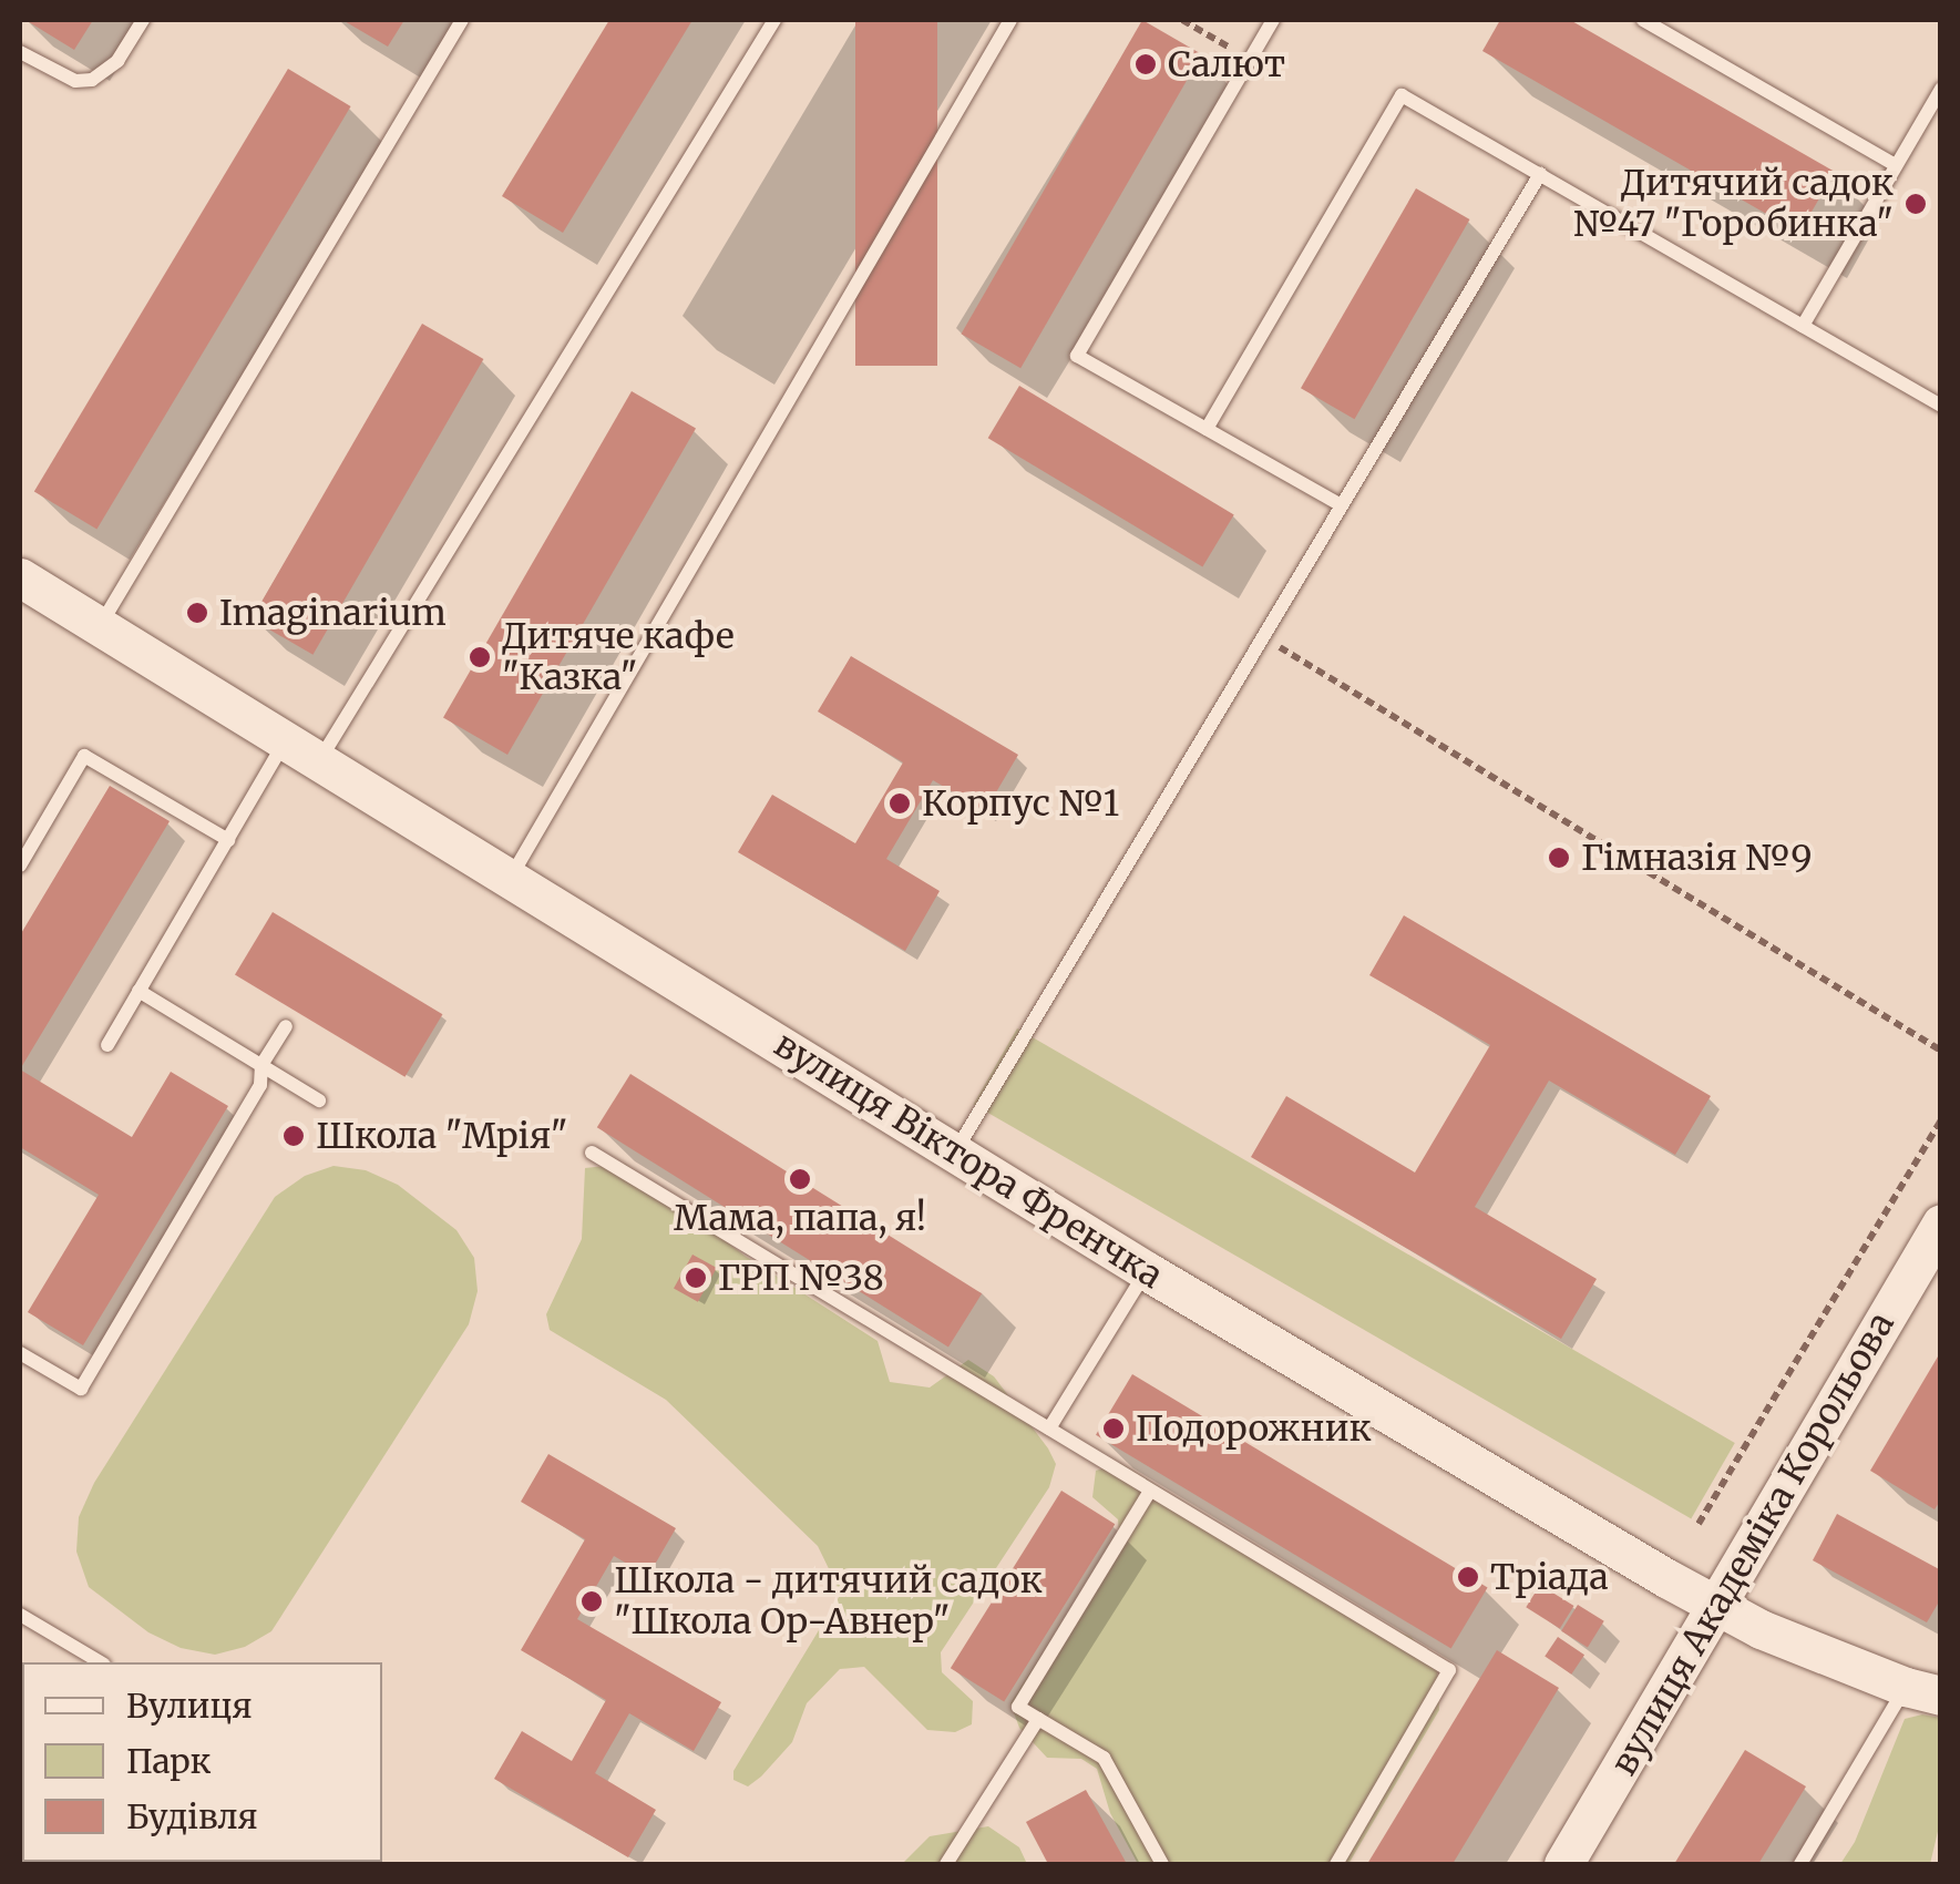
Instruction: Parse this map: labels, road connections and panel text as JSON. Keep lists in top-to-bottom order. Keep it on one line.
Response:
{"streets":{"street":["вулиця Віктора Френчка","вулиця Академіка Корольова"]},"crossings":[["вулиця Віктора Френчка","вулиця Академіка Корольова"]],"places":["Салют","Дитячий садок №47 \"Горобинка\"","Imaginarium","Дитяче кафе \"Казка\"","Корпус №1","Гімназія №9","Школа \"Мрія\"","Мама, папа, я!","ГРП №38","Подорожник","Тріада","Школа - дитячий садок \"Школа Ор-Авнер\""],"legend":["Вулиця","Парк","Будівля"]}
